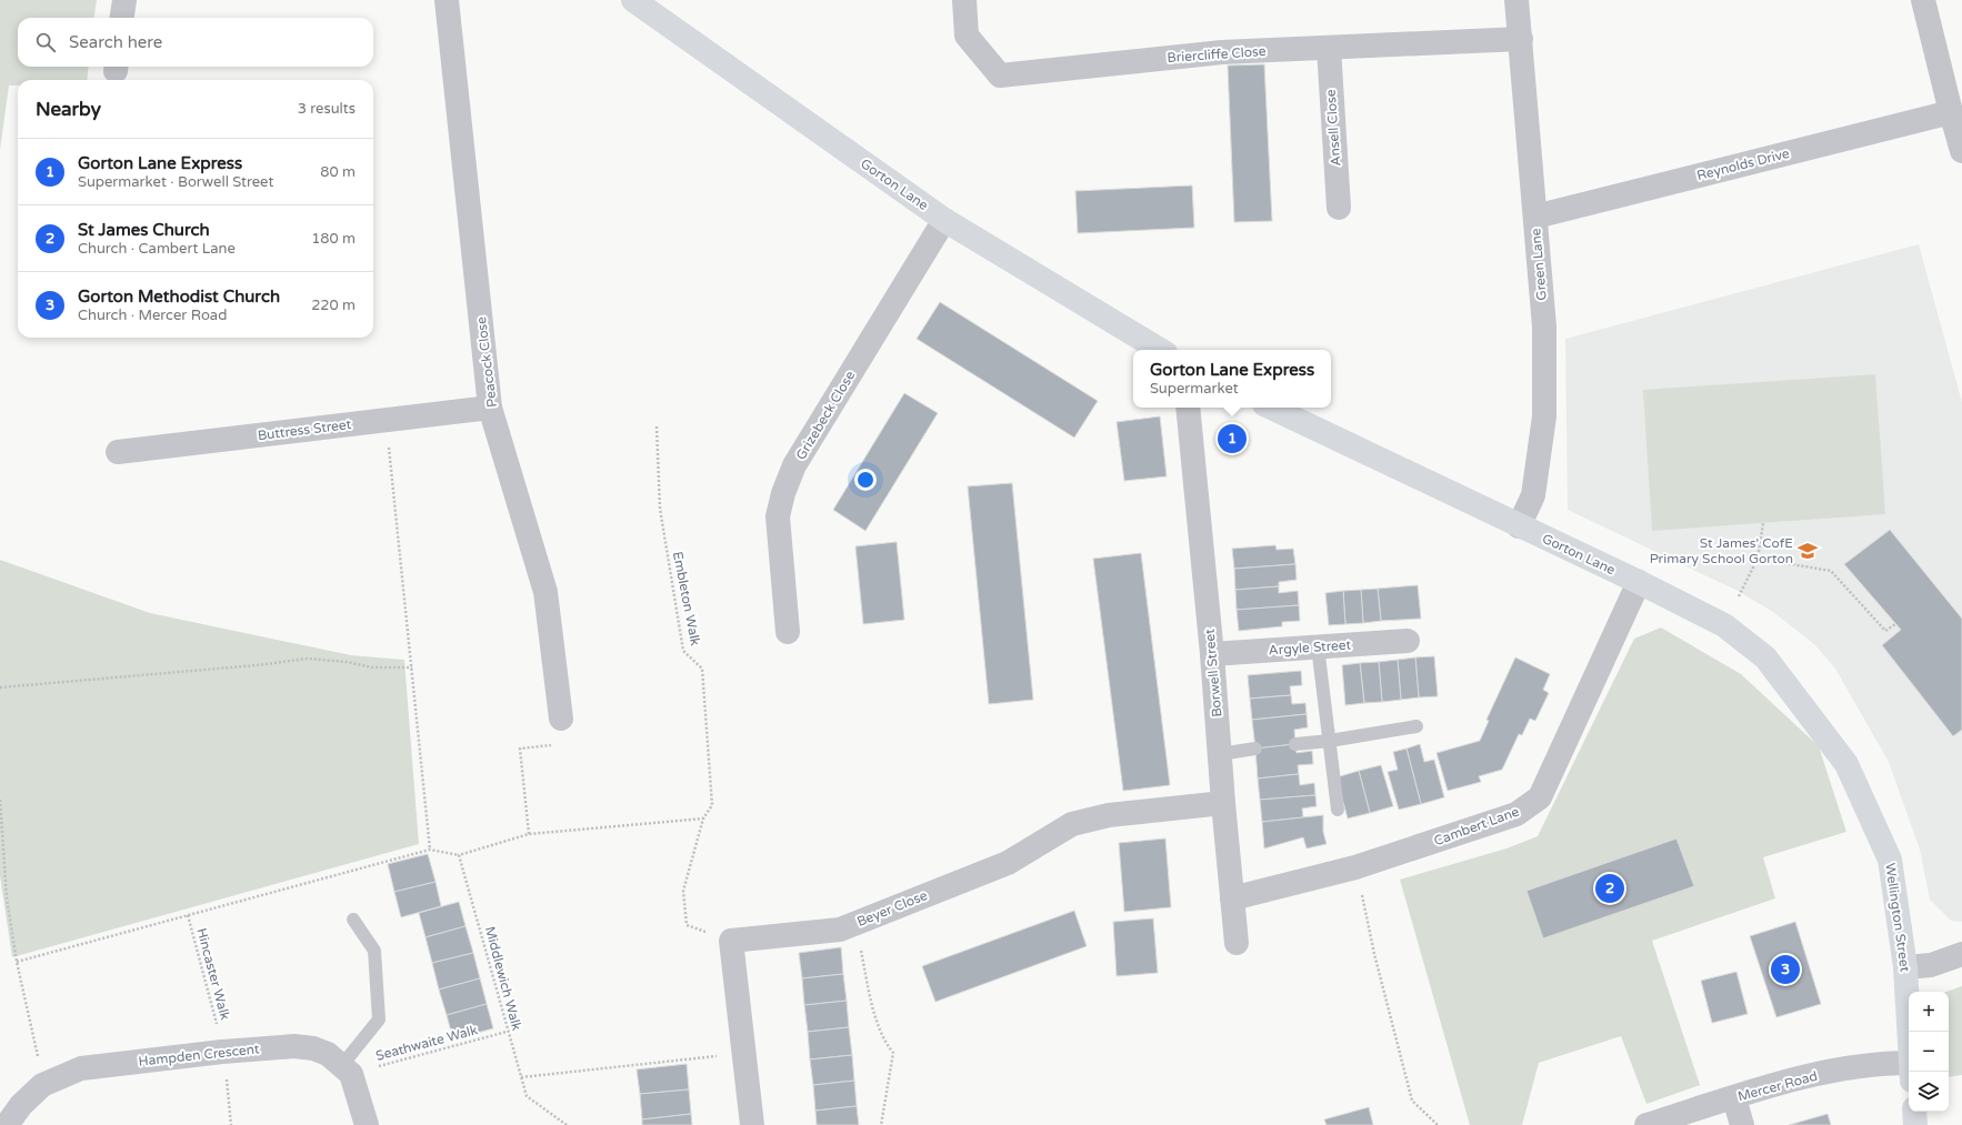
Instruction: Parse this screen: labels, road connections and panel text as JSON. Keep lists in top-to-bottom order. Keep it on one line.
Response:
{"streets":{"street":["Briercliffe Close","Ansell Close","Reynolds Drive","Gorton Lane","Green Lane","Peacock Close","Grizebeck Close","Buttress Street","Argyle Street","Borwell Street","Cambert Lane","Beyer Close","Wellington Street","Hampden Crescent","Mercer Road"],"path":["Embleton Walk","Hincaster Walk","Middlewich Walk","Seathwaite Walk"]},"crossings":[["Briercliffe Close","Ansell Close"],["Briercliffe Close","Green Lane"],["Reynolds Drive","Green Lane"],["Gorton Lane","Green Lane"],["Gorton Lane","Grizebeck Close"],["Gorton Lane","Cambert Lane"],["Gorton Lane","Wellington Street"],["Peacock Close","Buttress Street"],["Embleton Walk","Beyer Close"],["Argyle Street","Borwell Street"],["Borwell Street","Cambert Lane"],["Borwell Street","Beyer Close"],["Middlewich Walk","Seathwaite Walk"],["Seathwaite Walk","Hampden Crescent"]],"places":{"school or university":["St James' CofE Primary School Gorton"]},"page":{"search":"Search here","heading":["Nearby","3 results"],"list":[{"mark":"1","name":"Gorton Lane Express","note":"Supermarket · Borwell Street","value":"80 m"},{"mark":"2","name":"St James Church","note":"Church · Cambert Lane","value":"180 m"},{"mark":"3","name":"Gorton Methodist Church","note":"Church · Mercer Road","value":"220 m"}],"popup":["Gorton Lane Express","Supermarket"],"pins":["1","2","3"],"map_buttons":["+","−"]}}
